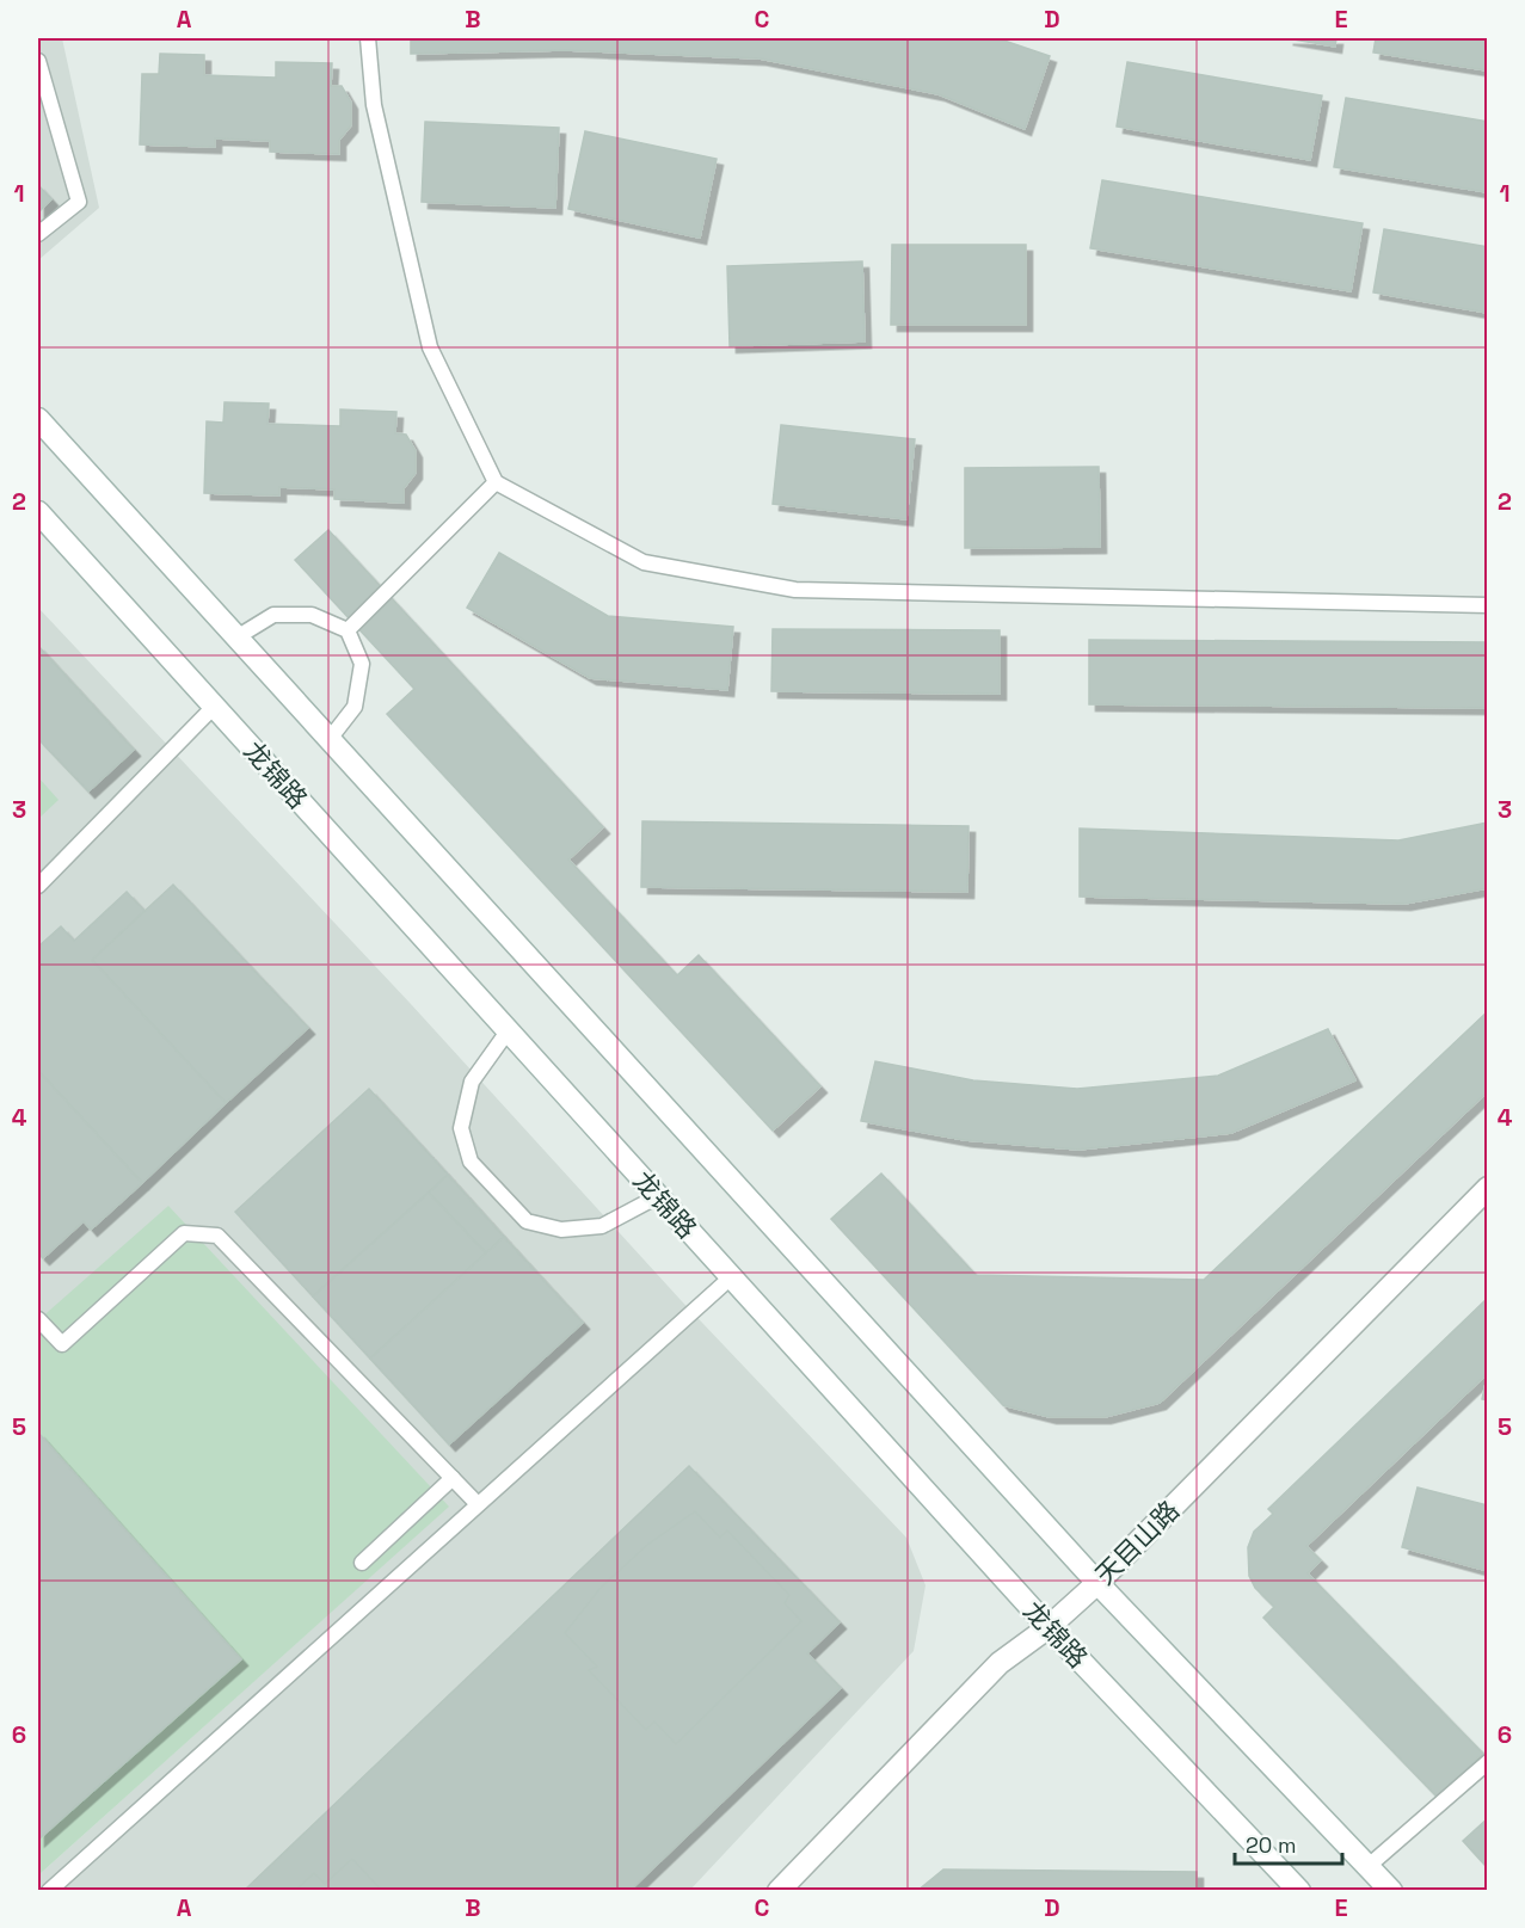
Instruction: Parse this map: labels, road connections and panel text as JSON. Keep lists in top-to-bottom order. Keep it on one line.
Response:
{"streets":{"main road":["龙锦路","天目山路"]},"crossings":[["龙锦路","天目山路"]],"scale_bar":"20 m","grid":{"columns":["A","B","C","D","E"],"rows":["1","2","3","4","5","6"]}}
